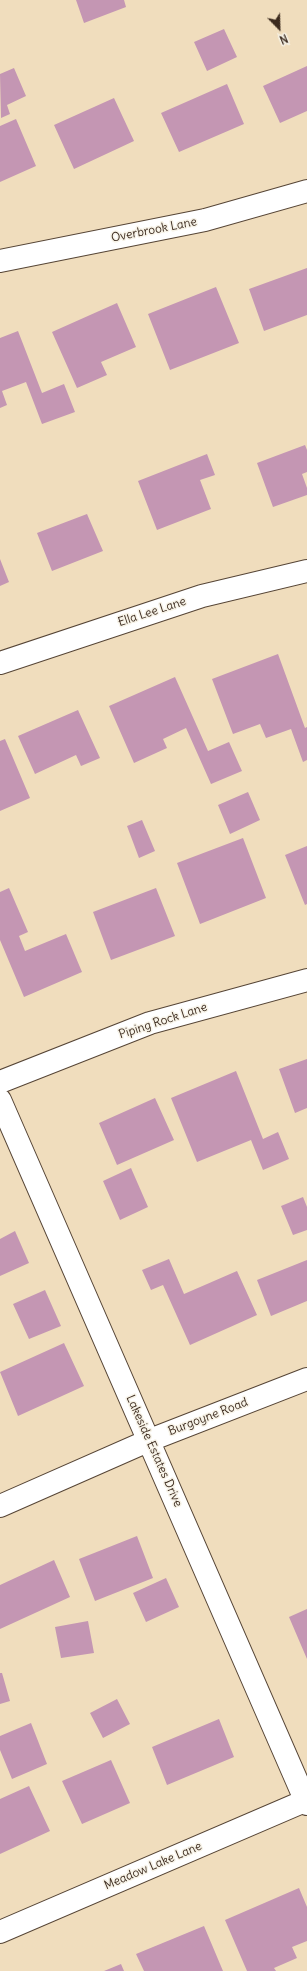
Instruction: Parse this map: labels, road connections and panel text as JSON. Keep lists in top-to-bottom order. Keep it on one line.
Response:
{"streets":{"street":["Overbrook Lane","Ella Lee Lane","Piping Rock Lane","Burgoyne Road","Lakeside Estates Drive","Meadow Lake Lane"]},"crossings":[["Burgoyne Road","Lakeside Estates Drive"],["Lakeside Estates Drive","Meadow Lake Lane"]],"north":"bottom right"}
